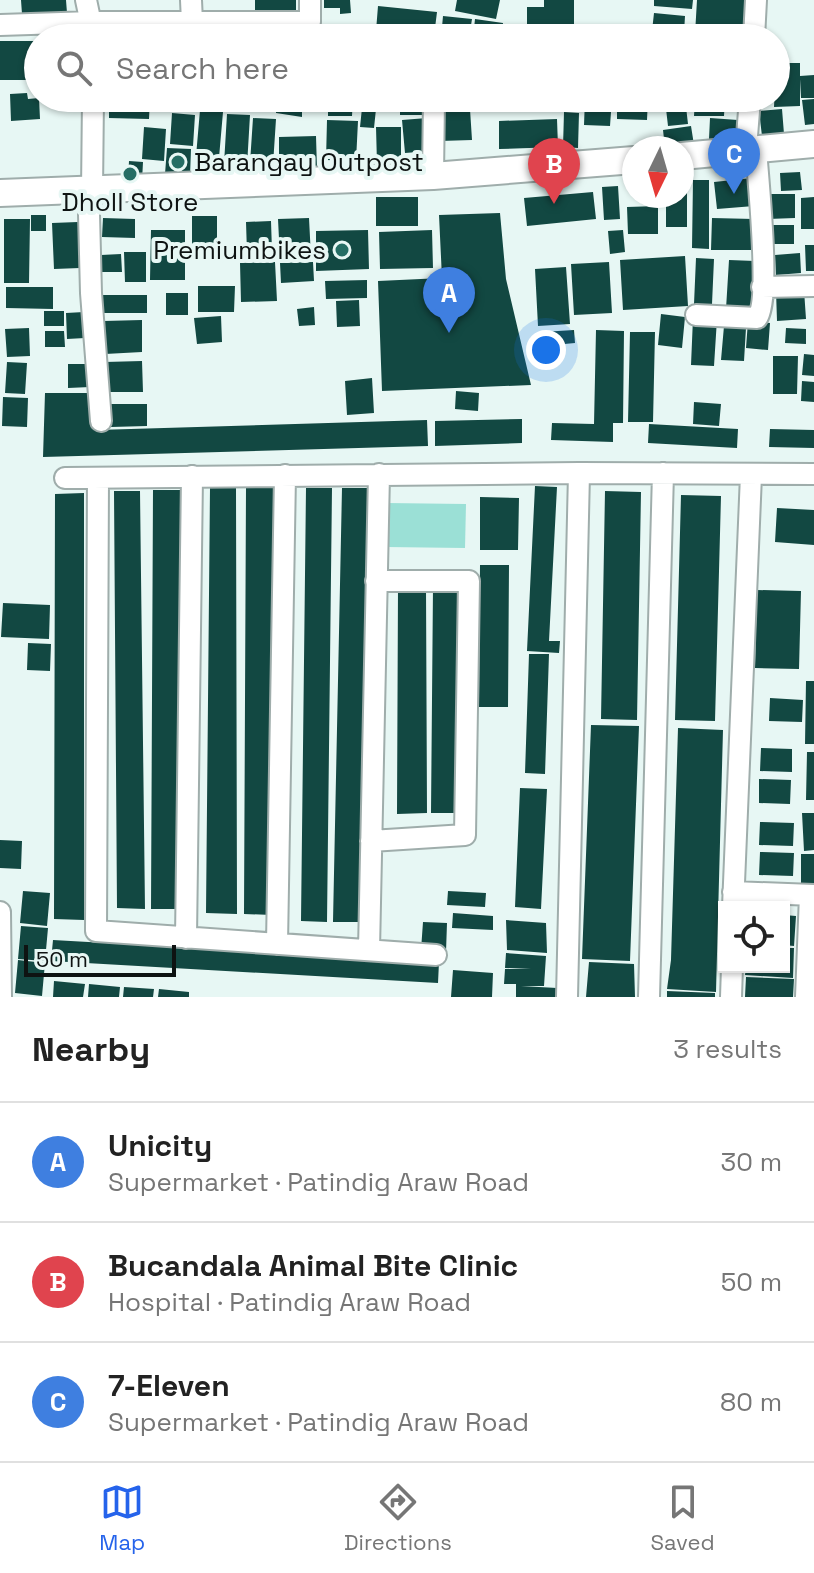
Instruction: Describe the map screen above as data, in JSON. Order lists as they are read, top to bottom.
{
  "places": ["Barangay Outpost", "Dholl Store", "Premiumbikes"],
  "scale_bar": "50 m",
  "north": "bottom",
  "page": {
    "search": "Search here",
    "pins": ["C", "B", "A"],
    "scale": "50 m",
    "heading": ["Nearby", "3 results"],
    "list": [
      {
        "mark": "A",
        "name": "Unicity",
        "note": "Supermarket · Patindig Araw Road",
        "value": "30 m"
      },
      {
        "mark": "B",
        "name": "Bucandala Animal Bite Clinic",
        "note": "Hospital · Patindig Araw Road",
        "value": "50 m"
      },
      {
        "mark": "C",
        "name": "7-Eleven",
        "note": "Supermarket · Patindig Araw Road",
        "value": "80 m"
      }
    ],
    "nav": ["Map", "Directions", "Saved"]
  }
}
